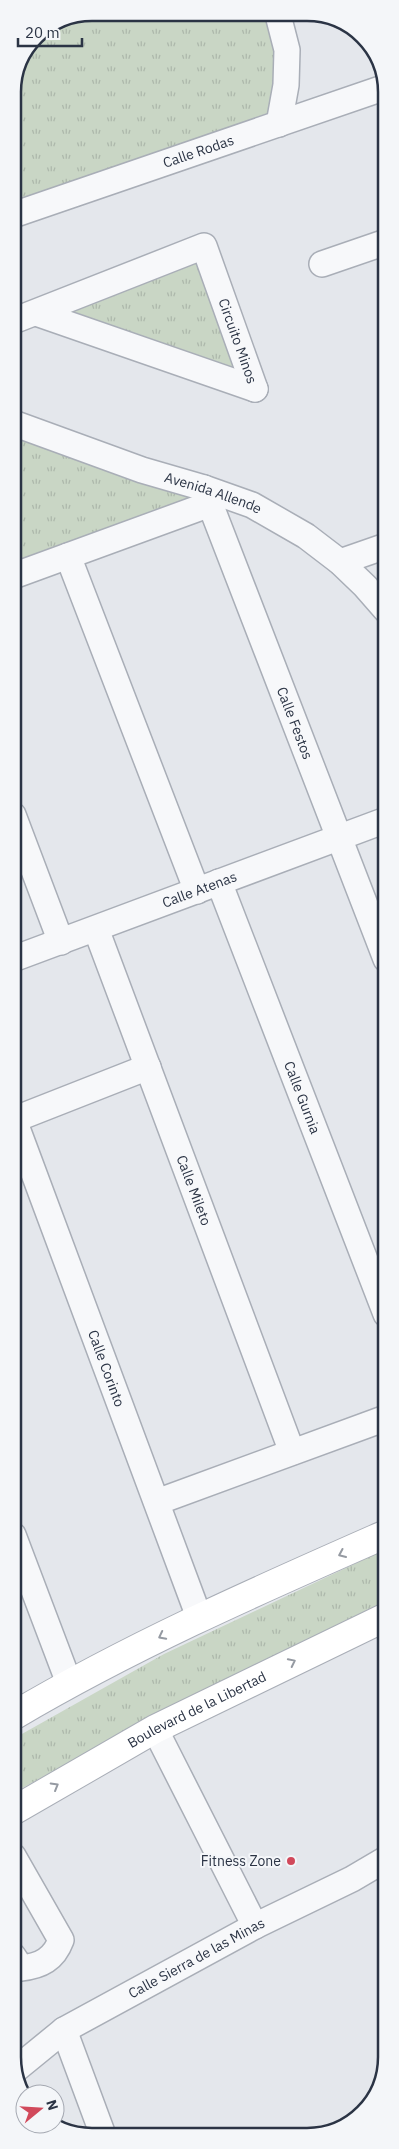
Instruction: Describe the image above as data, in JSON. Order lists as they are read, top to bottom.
{
  "streets": {
    "main road": ["Boulevard de la Libertad"],
    "street": [
      "Calle Rodas",
      "Circuito Minos",
      "Avenida Allende",
      "Calle Festos",
      "Calle Atenas",
      "Calle Gurnia",
      "Calle Mileto",
      "Calle Corinto",
      "Calle Sierra de las Minas"
    ]
  },
  "crossings": [
    ["Avenida Allende", "Calle Festos"],
    ["Calle Festos", "Calle Atenas"],
    ["Calle Atenas", "Calle Gurnia"],
    ["Calle Atenas", "Calle Mileto"]
  ],
  "places": ["Fitness Zone"],
  "scale_bar": "20 m",
  "north": "right"
}
